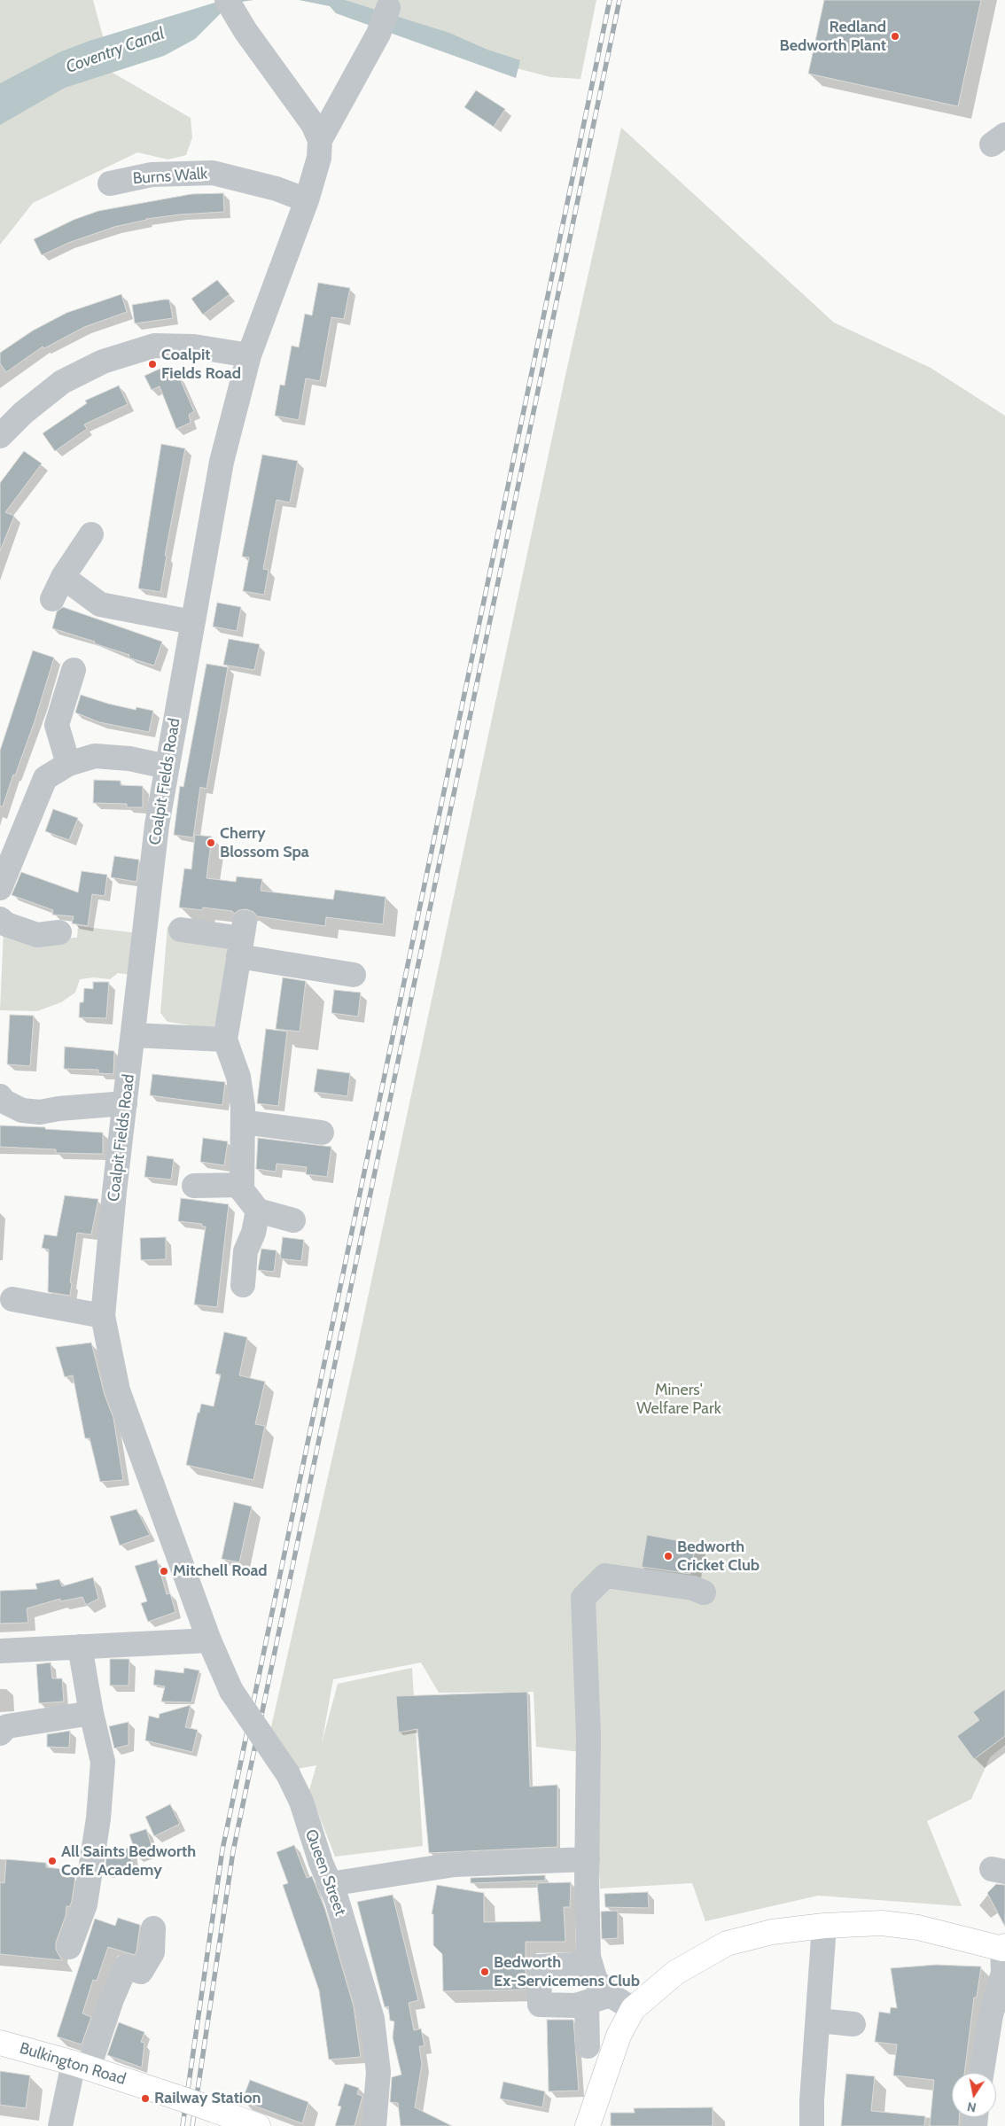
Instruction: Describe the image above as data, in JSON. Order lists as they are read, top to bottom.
{
  "streets": {
    "main road": ["Bulkington Road"],
    "street": ["Burns Walk", "Coalpit Fields Road", "Queen Street"]
  },
  "crossings": [
    ["Burns Walk", "Coalpit Fields Road"],
    ["Coalpit Fields Road", "Queen Street"]
  ],
  "water": ["Coventry Canal"],
  "parks": ["Miners' Welfare Park"],
  "places": [
    "Redland Bedworth Plant",
    "Coalpit Fields Road",
    "Cherry Blossom Spa",
    "Bedworth Cricket Club",
    "Mitchell Road",
    "All Saints Bedworth CofE Academy",
    "Bedworth Ex-Servicemens Club",
    "Railway Station"
  ],
  "north": "bottom"
}
